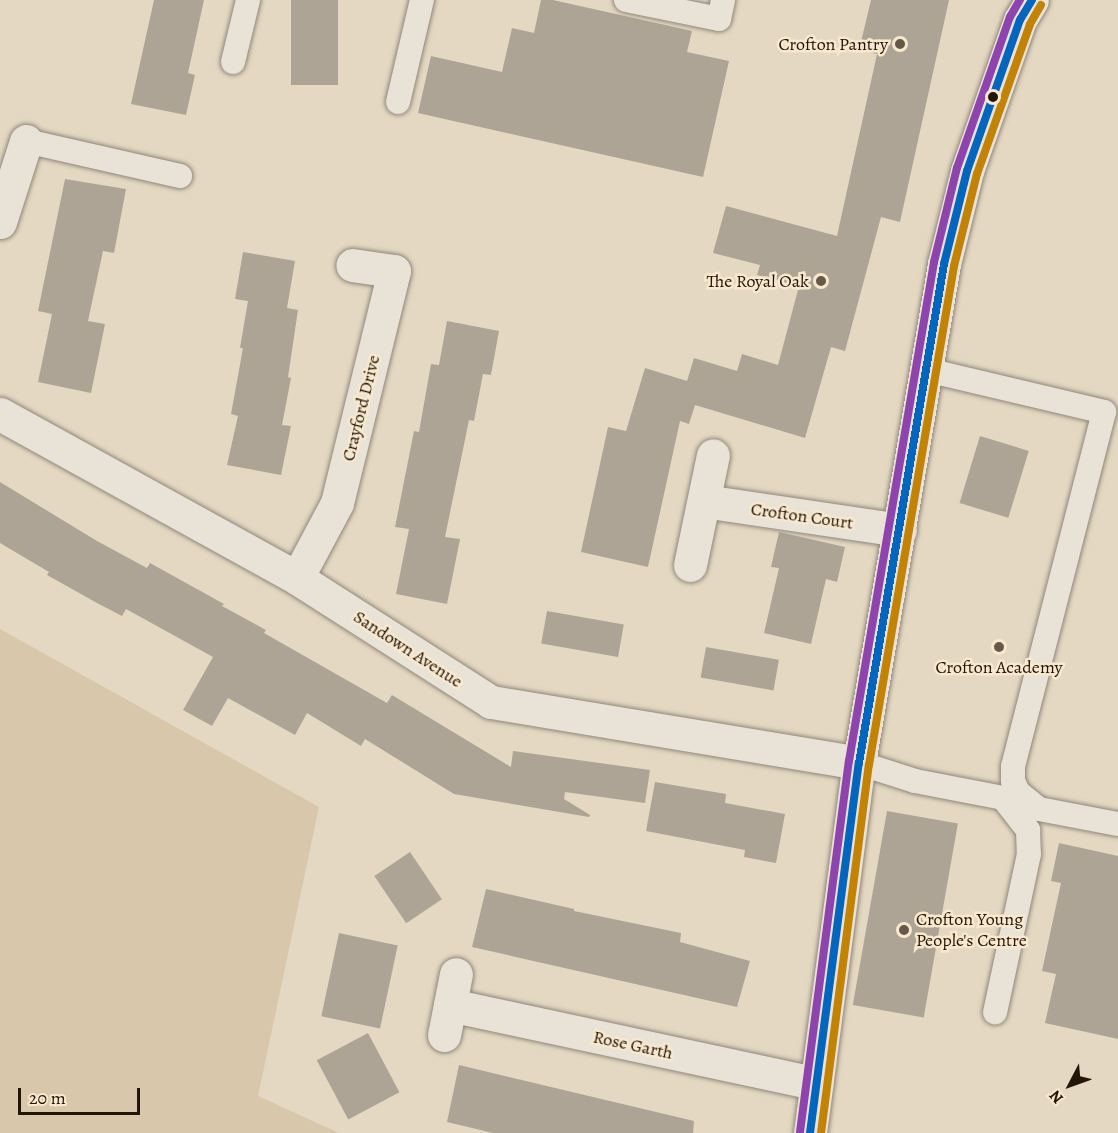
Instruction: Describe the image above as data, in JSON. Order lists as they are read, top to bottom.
{
  "streets": {
    "street": [
      "Crayford Drive",
      "Crofton Court",
      "Sandown Avenue",
      "Rose Garth"
    ]
  },
  "crossings": [
    ["Crayford Drive", "Sandown Avenue"]
  ],
  "places": [
    "Crofton Pantry",
    "The Royal Oak",
    "Crofton Academy",
    "Crofton Young People's Centre"
  ],
  "scale_bar": "20 m",
  "north": "bottom left"
}
